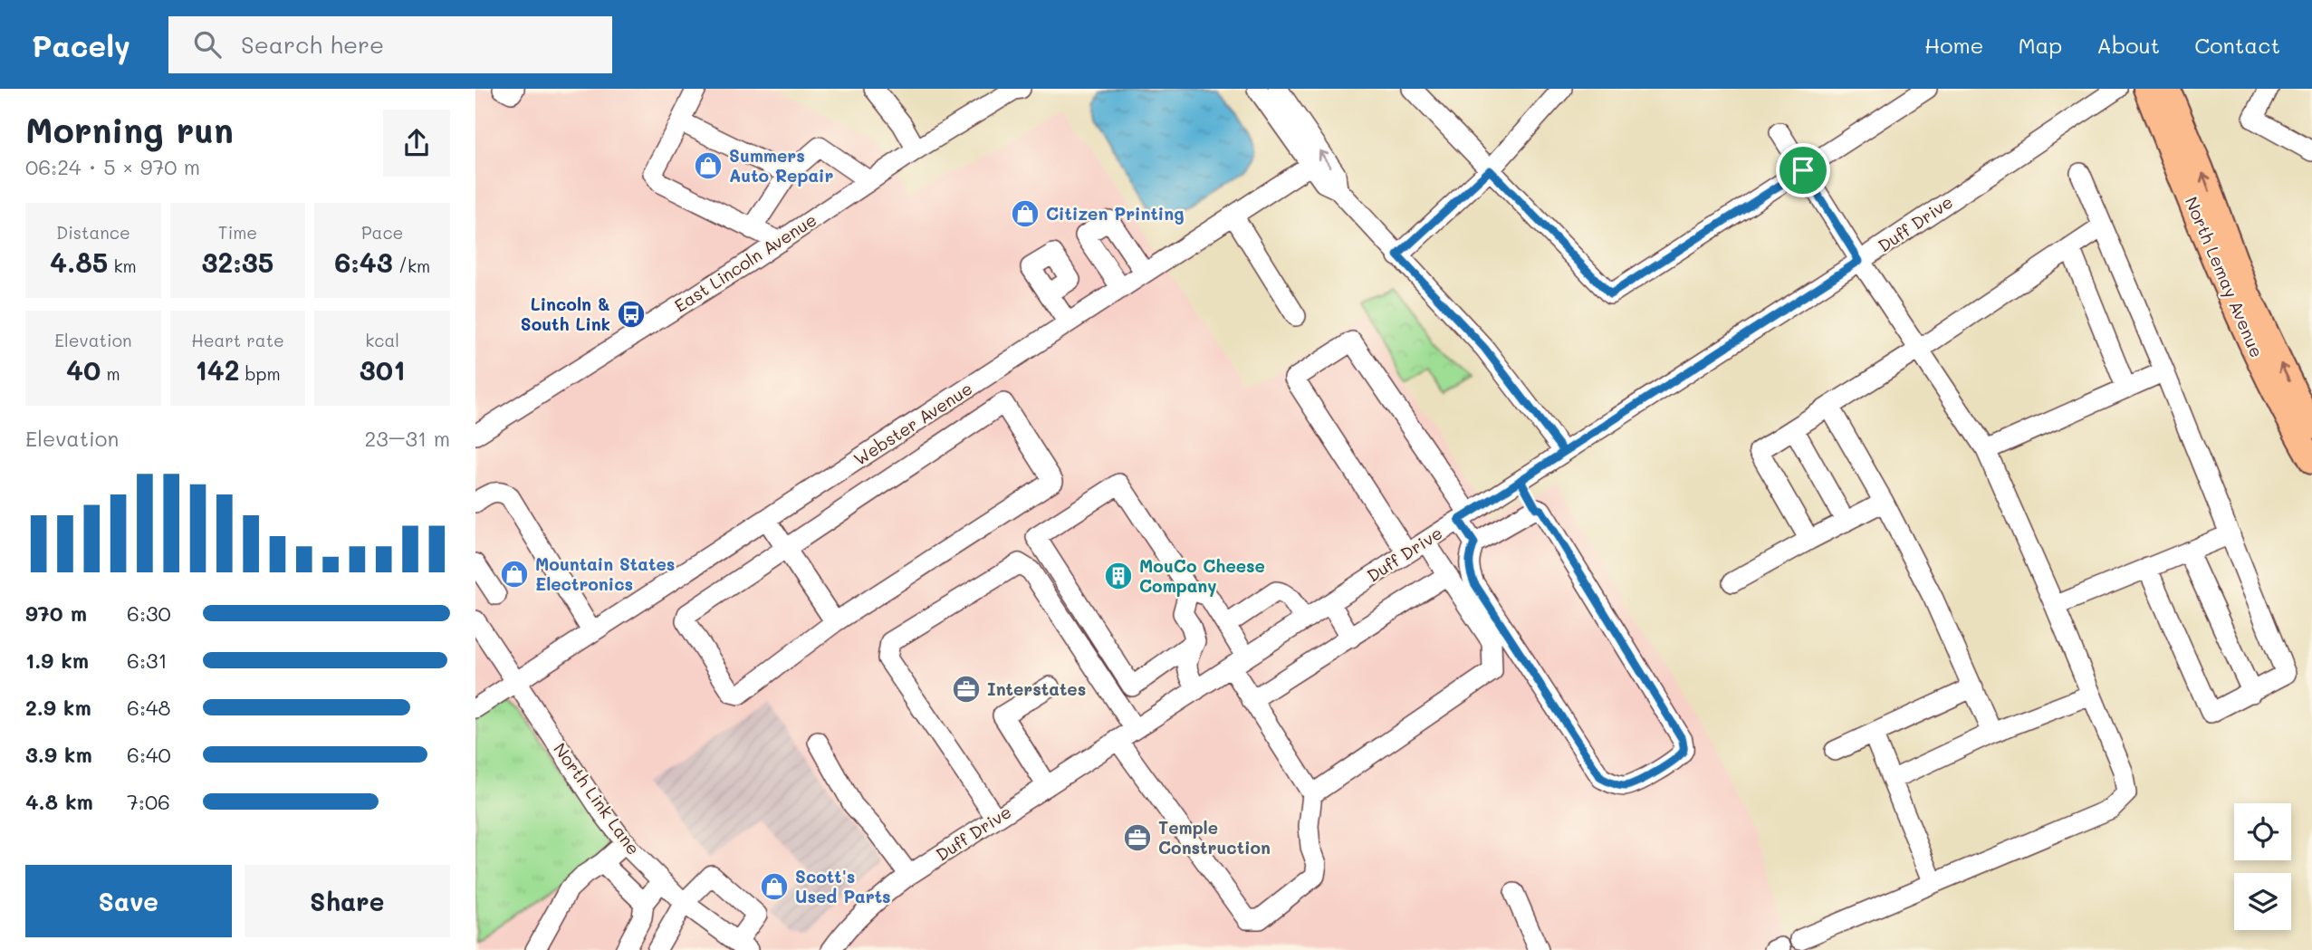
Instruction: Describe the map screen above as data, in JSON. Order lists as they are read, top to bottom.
{
  "streets": {
    "main road": ["North Lemay Avenue"],
    "street": [
      "Duff Drive",
      "East Lincoln Avenue",
      "Webster Avenue",
      "North Link Lane"
    ]
  },
  "crossings": [
    ["Webster Avenue", "North Link Lane"]
  ],
  "places": {
    "shop": [
      "Summers Auto Repair",
      "Citizen Printing",
      "Mountain States Electronics",
      "Scott's Used Parts"
    ],
    "bus stop": ["Lincoln & South Link"],
    "building": ["MouCo Cheese Company"],
    "office": ["Interstates", "Temple Construction"]
  },
  "page": {
    "header": "Pacely",
    "search": "Search here",
    "nav": [
      "Home",
      "Map",
      "About",
      "Contact"
    ],
    "heading": ["Morning run", "06:24 · 5 × 970 m"],
    "stats": [
      ["Distance", "4.85 km"],
      ["Time", "32:35"],
      ["Pace", "6:43 /km"],
      ["Elevation", "40 m"],
      ["Heart rate", "142 bpm"],
      ["kcal", "301"]
    ],
    "chart": ["Elevation", "23–31 m"],
    "list": [
      {
        "name": "970 m",
        "note": "6:30"
      },
      {
        "name": "1.9 km",
        "note": "6:31"
      },
      {
        "name": "2.9 km",
        "note": "6:48"
      },
      {
        "name": "3.9 km",
        "note": "6:40"
      },
      {
        "name": "4.8 km",
        "note": "7:06"
      }
    ],
    "buttons": ["Save", "Share"]
  }
}
